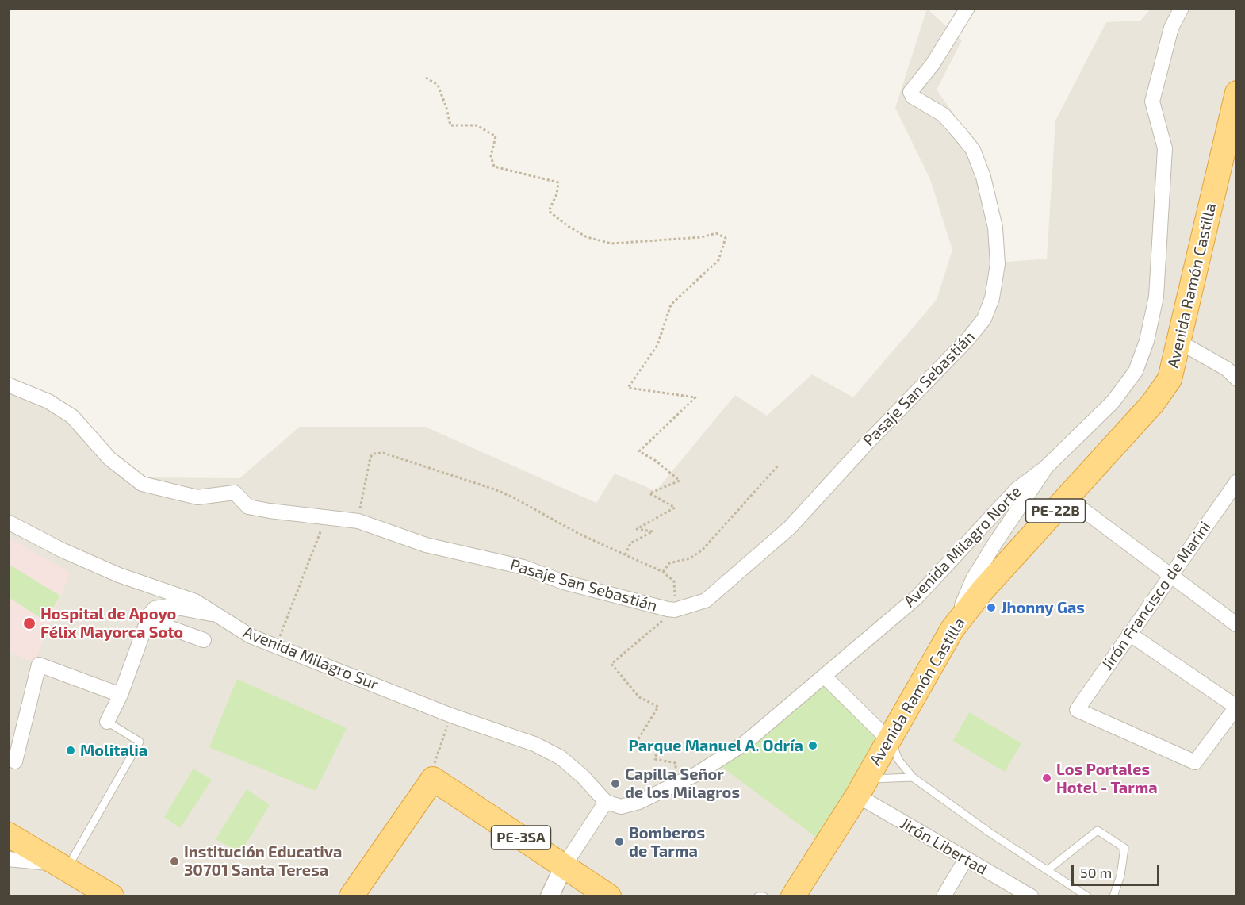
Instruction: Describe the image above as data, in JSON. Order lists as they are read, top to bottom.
{
  "streets": {
    "highway": ["Avenida Ramón Castilla", "PE-22B", "PE-3SA"],
    "street": [
      "Pasaje San Sebastián",
      "Avenida Milagro Norte",
      "Jirón Francisco de Marini",
      "Avenida Milagro Sur",
      "Jirón Libertad"
    ]
  },
  "crossings": [
    ["Avenida Ramón Castilla", "Jirón Libertad"],
    ["Avenida Milagro Norte", "Avenida Milagro Sur"]
  ],
  "places": [
    "Jhonny Gas",
    "Hospital de Apoyo Félix Mayorca Soto",
    "Parque Manuel A. Odría",
    "Molitalia",
    "Los Portales Hotel - Tarma",
    "Capilla Señor de los Milagros",
    "Bomberos de Tarma",
    "Institución Educativa 30701 Santa Teresa"
  ],
  "scale_bar": "50 m"
}
